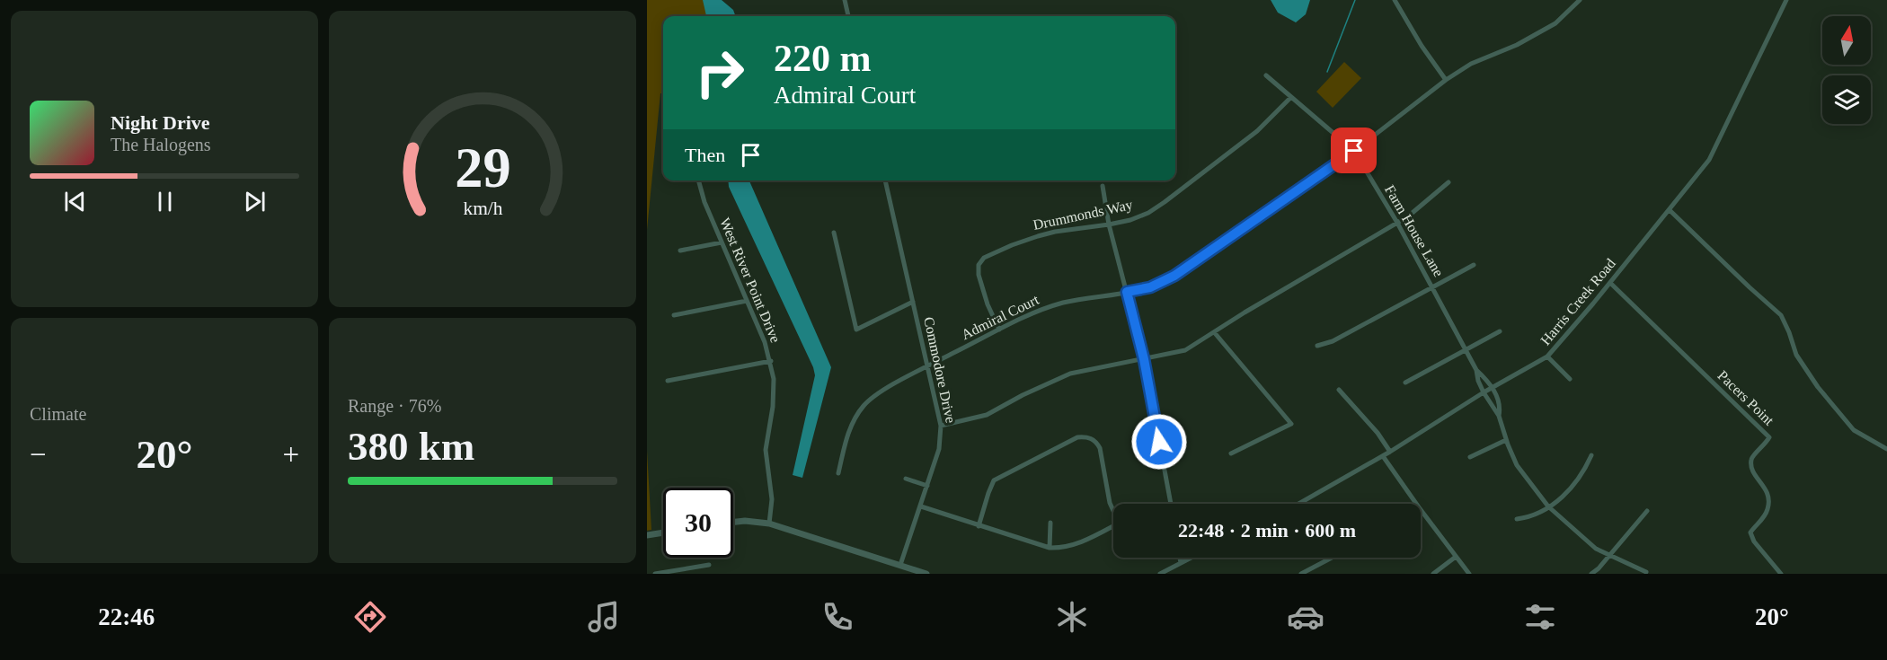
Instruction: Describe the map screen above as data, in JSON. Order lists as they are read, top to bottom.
{
  "streets": {
    "street": [
      "Drummonds Way",
      "Farm House Lane",
      "West River Point Drive",
      "Harris Creek Road",
      "Admiral Court",
      "Commodore Drive",
      "Pacers Point"
    ]
  },
  "crossings": [
    ["Drummonds Way", "Farm House Lane"],
    ["Drummonds Way", "Admiral Court"],
    ["Farm House Lane", "Harris Creek Road"],
    ["Farm House Lane", "Admiral Court"],
    ["Harris Creek Road", "Pacers Point"],
    ["Admiral Court", "Commodore Drive"]
  ],
  "north": "top",
  "page": {
    "turn": ["220 m", "Admiral Court"],
    "song": ["Night Drive", "The Halogens"],
    "then": "Then",
    "tile": [
      "Climate",
      ["Range · 76%", "380 km"]
    ],
    "heat": ["−", "20°", "+"],
    "limit": "30",
    "trip": "22:48 · 2 min · 600 m",
    "tabs": ["22:46", "20°"],
    "gauge": ["29", "km/h"]
  }
}
